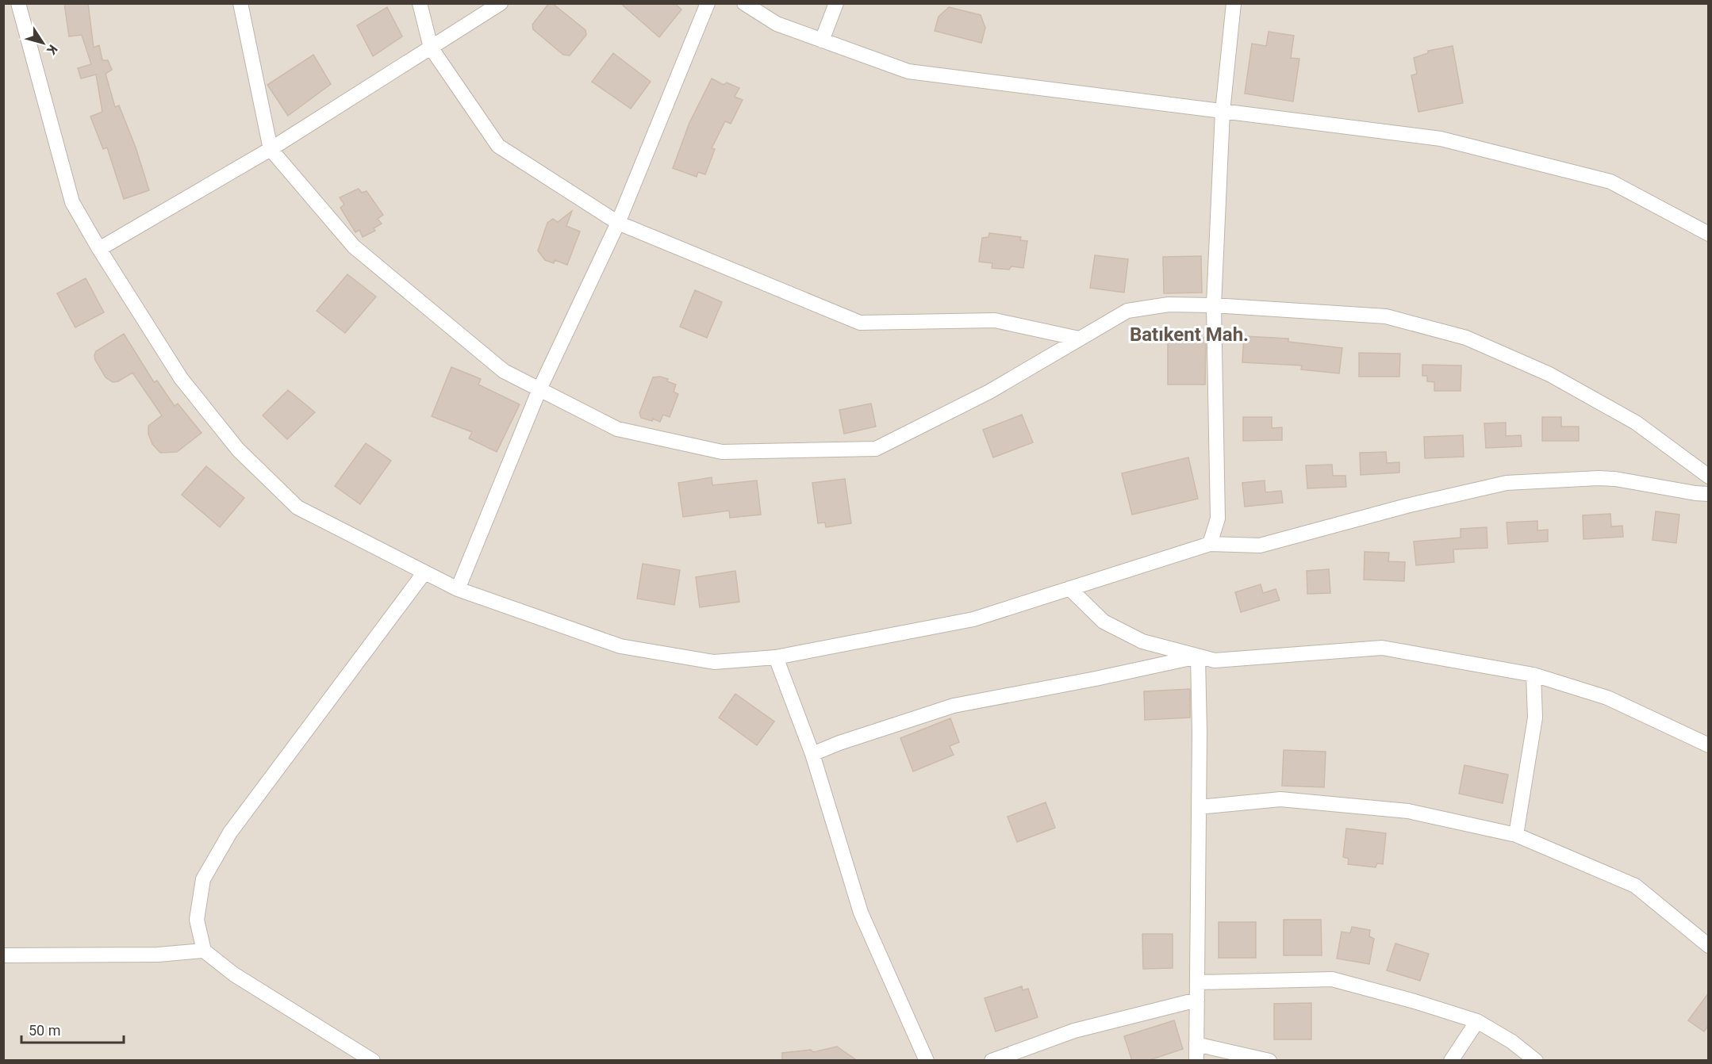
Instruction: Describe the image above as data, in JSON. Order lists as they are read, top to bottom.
{
  "districts": ["Batıkent Mah."],
  "scale_bar": "50 m",
  "north": "bottom right"
}
